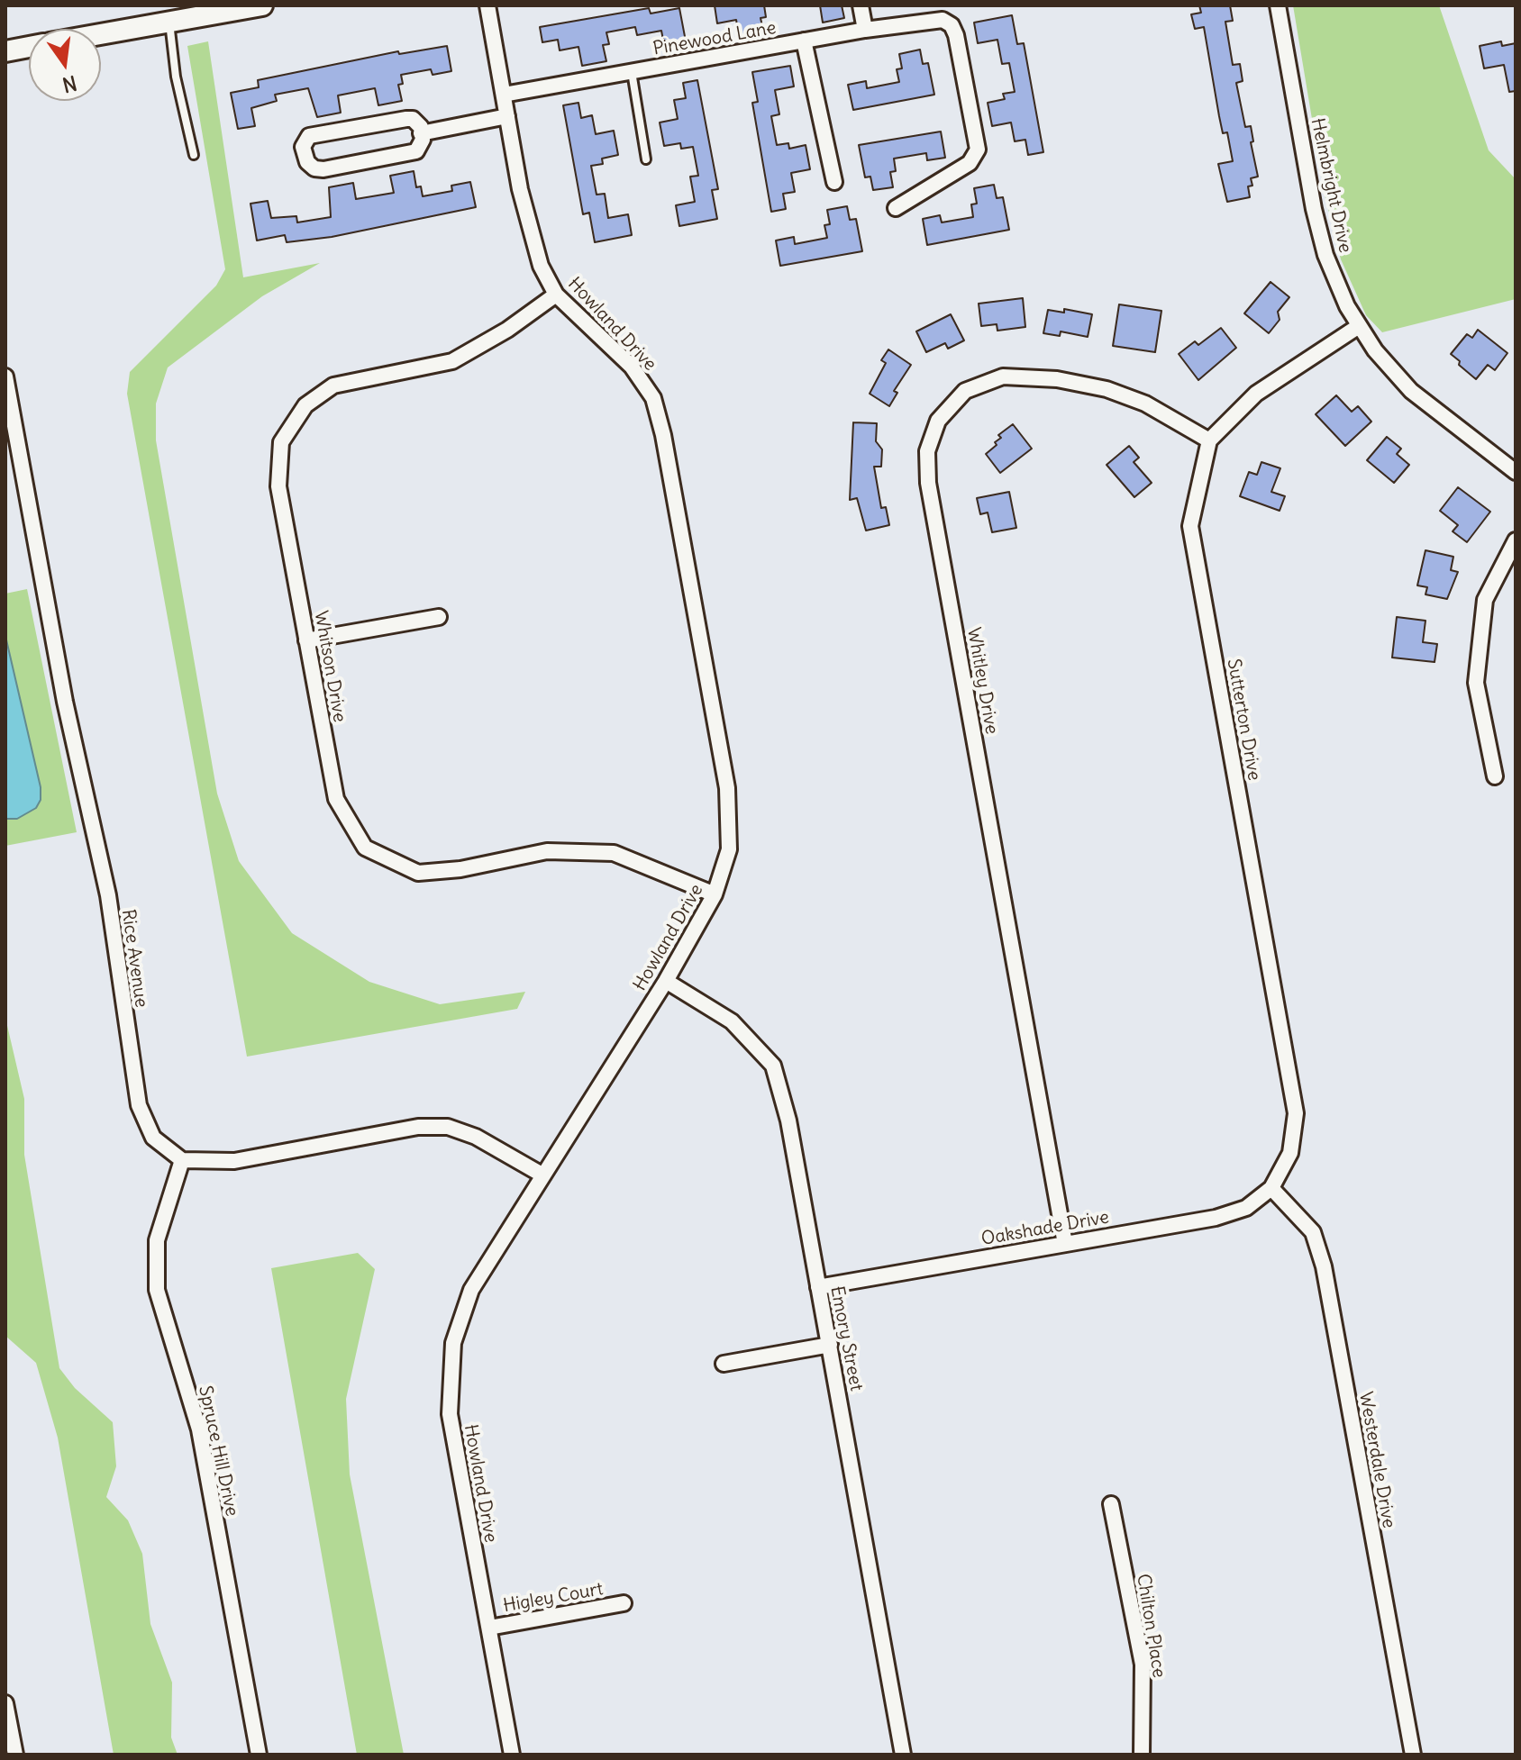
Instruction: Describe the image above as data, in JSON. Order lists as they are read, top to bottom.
{
  "streets": {
    "street": [
      "Pinewood Lane",
      "Helmbright Drive",
      "Howland Drive",
      "Whitson Drive",
      "Whitley Drive",
      "Sutterton Drive",
      "Rice Avenue",
      "Oakshade Drive",
      "Emory Street",
      "Spruce Hill Drive",
      "Westerdale Drive",
      "Higley Court",
      "Chilton Place"
    ]
  },
  "crossings": [
    ["Pinewood Lane", "Howland Drive"],
    ["Howland Drive", "Whitson Drive"],
    ["Howland Drive", "Emory Street"],
    ["Howland Drive", "Higley Court"],
    ["Whitley Drive", "Sutterton Drive"],
    ["Whitley Drive", "Oakshade Drive"],
    ["Sutterton Drive", "Oakshade Drive"],
    ["Sutterton Drive", "Westerdale Drive"],
    ["Rice Avenue", "Spruce Hill Drive"],
    ["Oakshade Drive", "Emory Street"],
    ["Oakshade Drive", "Westerdale Drive"]
  ],
  "north": "bottom"
}
